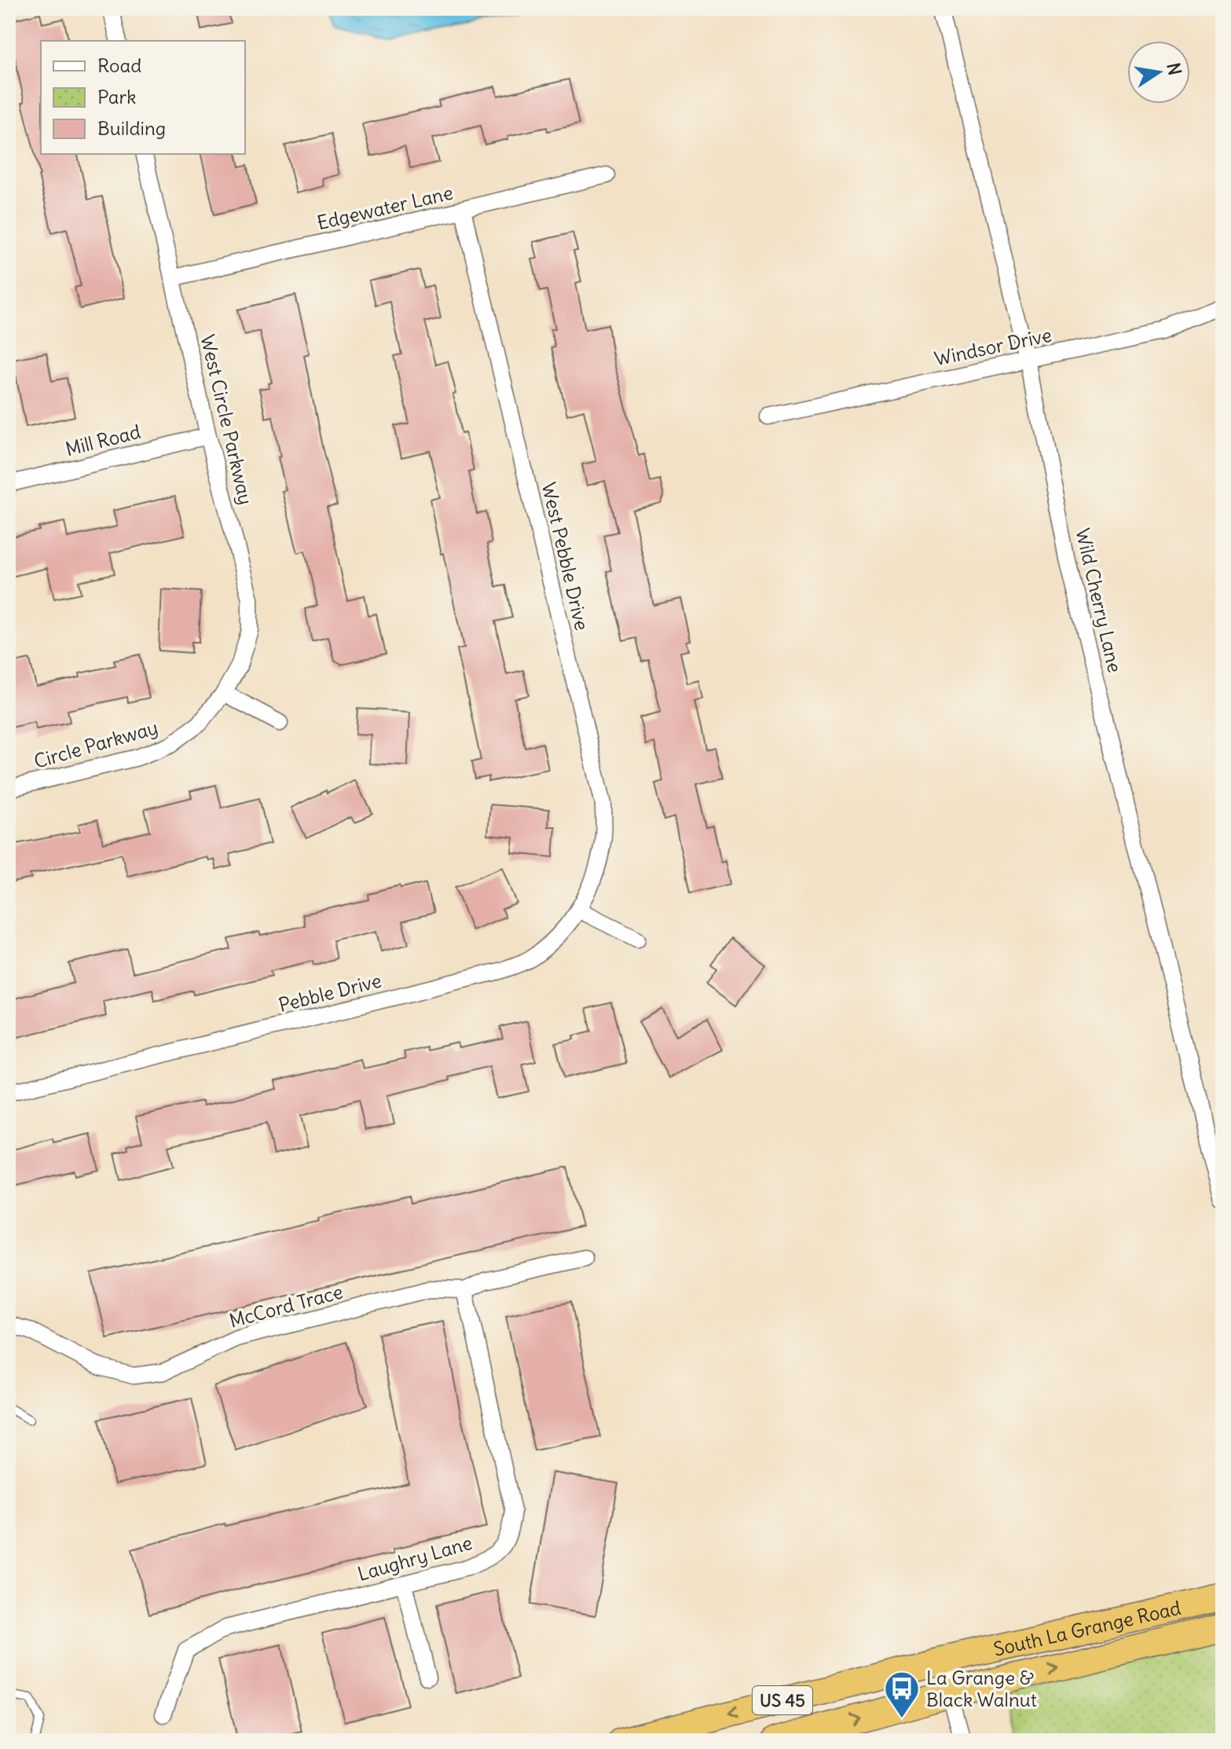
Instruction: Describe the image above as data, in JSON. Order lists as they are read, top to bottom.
{
  "streets": {
    "highway": ["South La Grange Road", "US 45"],
    "street": [
      "Edgewater Lane",
      "Windsor Drive",
      "West Circle Parkway",
      "Mill Road",
      "West Pebble Drive",
      "Wild Cherry Lane",
      "Circle Parkway",
      "Pebble Drive",
      "McCord Trace",
      "Laughry Lane"
    ]
  },
  "crossings": [
    ["Edgewater Lane", "West Circle Parkway"],
    ["Edgewater Lane", "West Pebble Drive"],
    ["Windsor Drive", "Wild Cherry Lane"],
    ["West Circle Parkway", "Mill Road"],
    ["West Circle Parkway", "Circle Parkway"],
    ["West Pebble Drive", "Pebble Drive"],
    ["McCord Trace", "Laughry Lane"]
  ],
  "places": {
    "bus stop": ["La Grange & Black Walnut"]
  },
  "legend": ["Road", "Park", "Building"],
  "north": "right"
}
